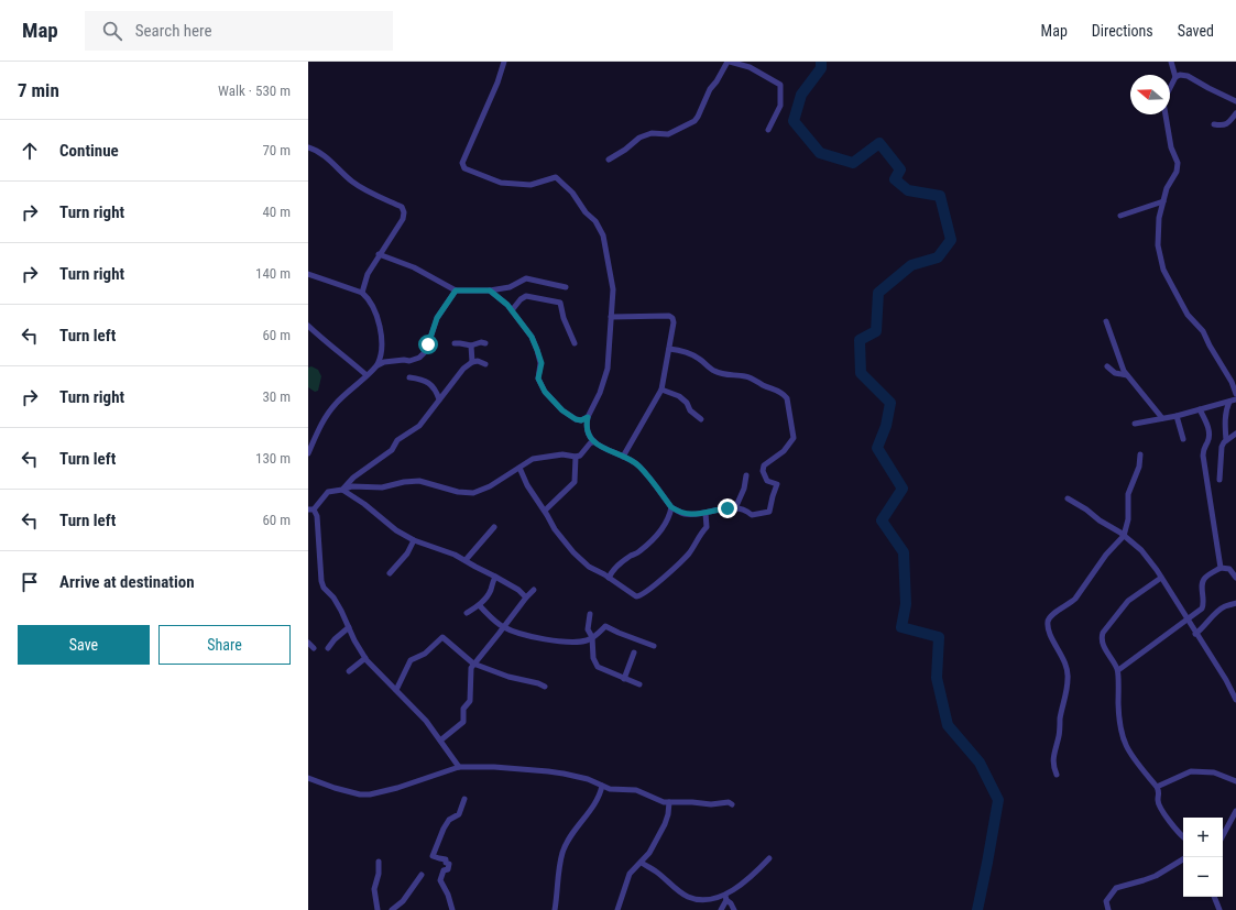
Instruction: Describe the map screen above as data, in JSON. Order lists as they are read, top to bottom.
{
  "north": "left",
  "page": {
    "header": "Map",
    "search": "Search here",
    "nav": ["Map", "Directions", "Saved"],
    "heading": ["7 min", "Walk · 530 m"],
    "list": [
      ["Continue", "70 m"],
      ["Turn right", "40 m"],
      ["Turn right", "140 m"],
      ["Turn left", "60 m"],
      ["Turn right", "30 m"],
      ["Turn left", "130 m"],
      ["Turn left", "60 m"],
      "Arrive at destination"
    ],
    "buttons": ["Save", "Share"],
    "map_buttons": ["+", "−"]
  }
}
